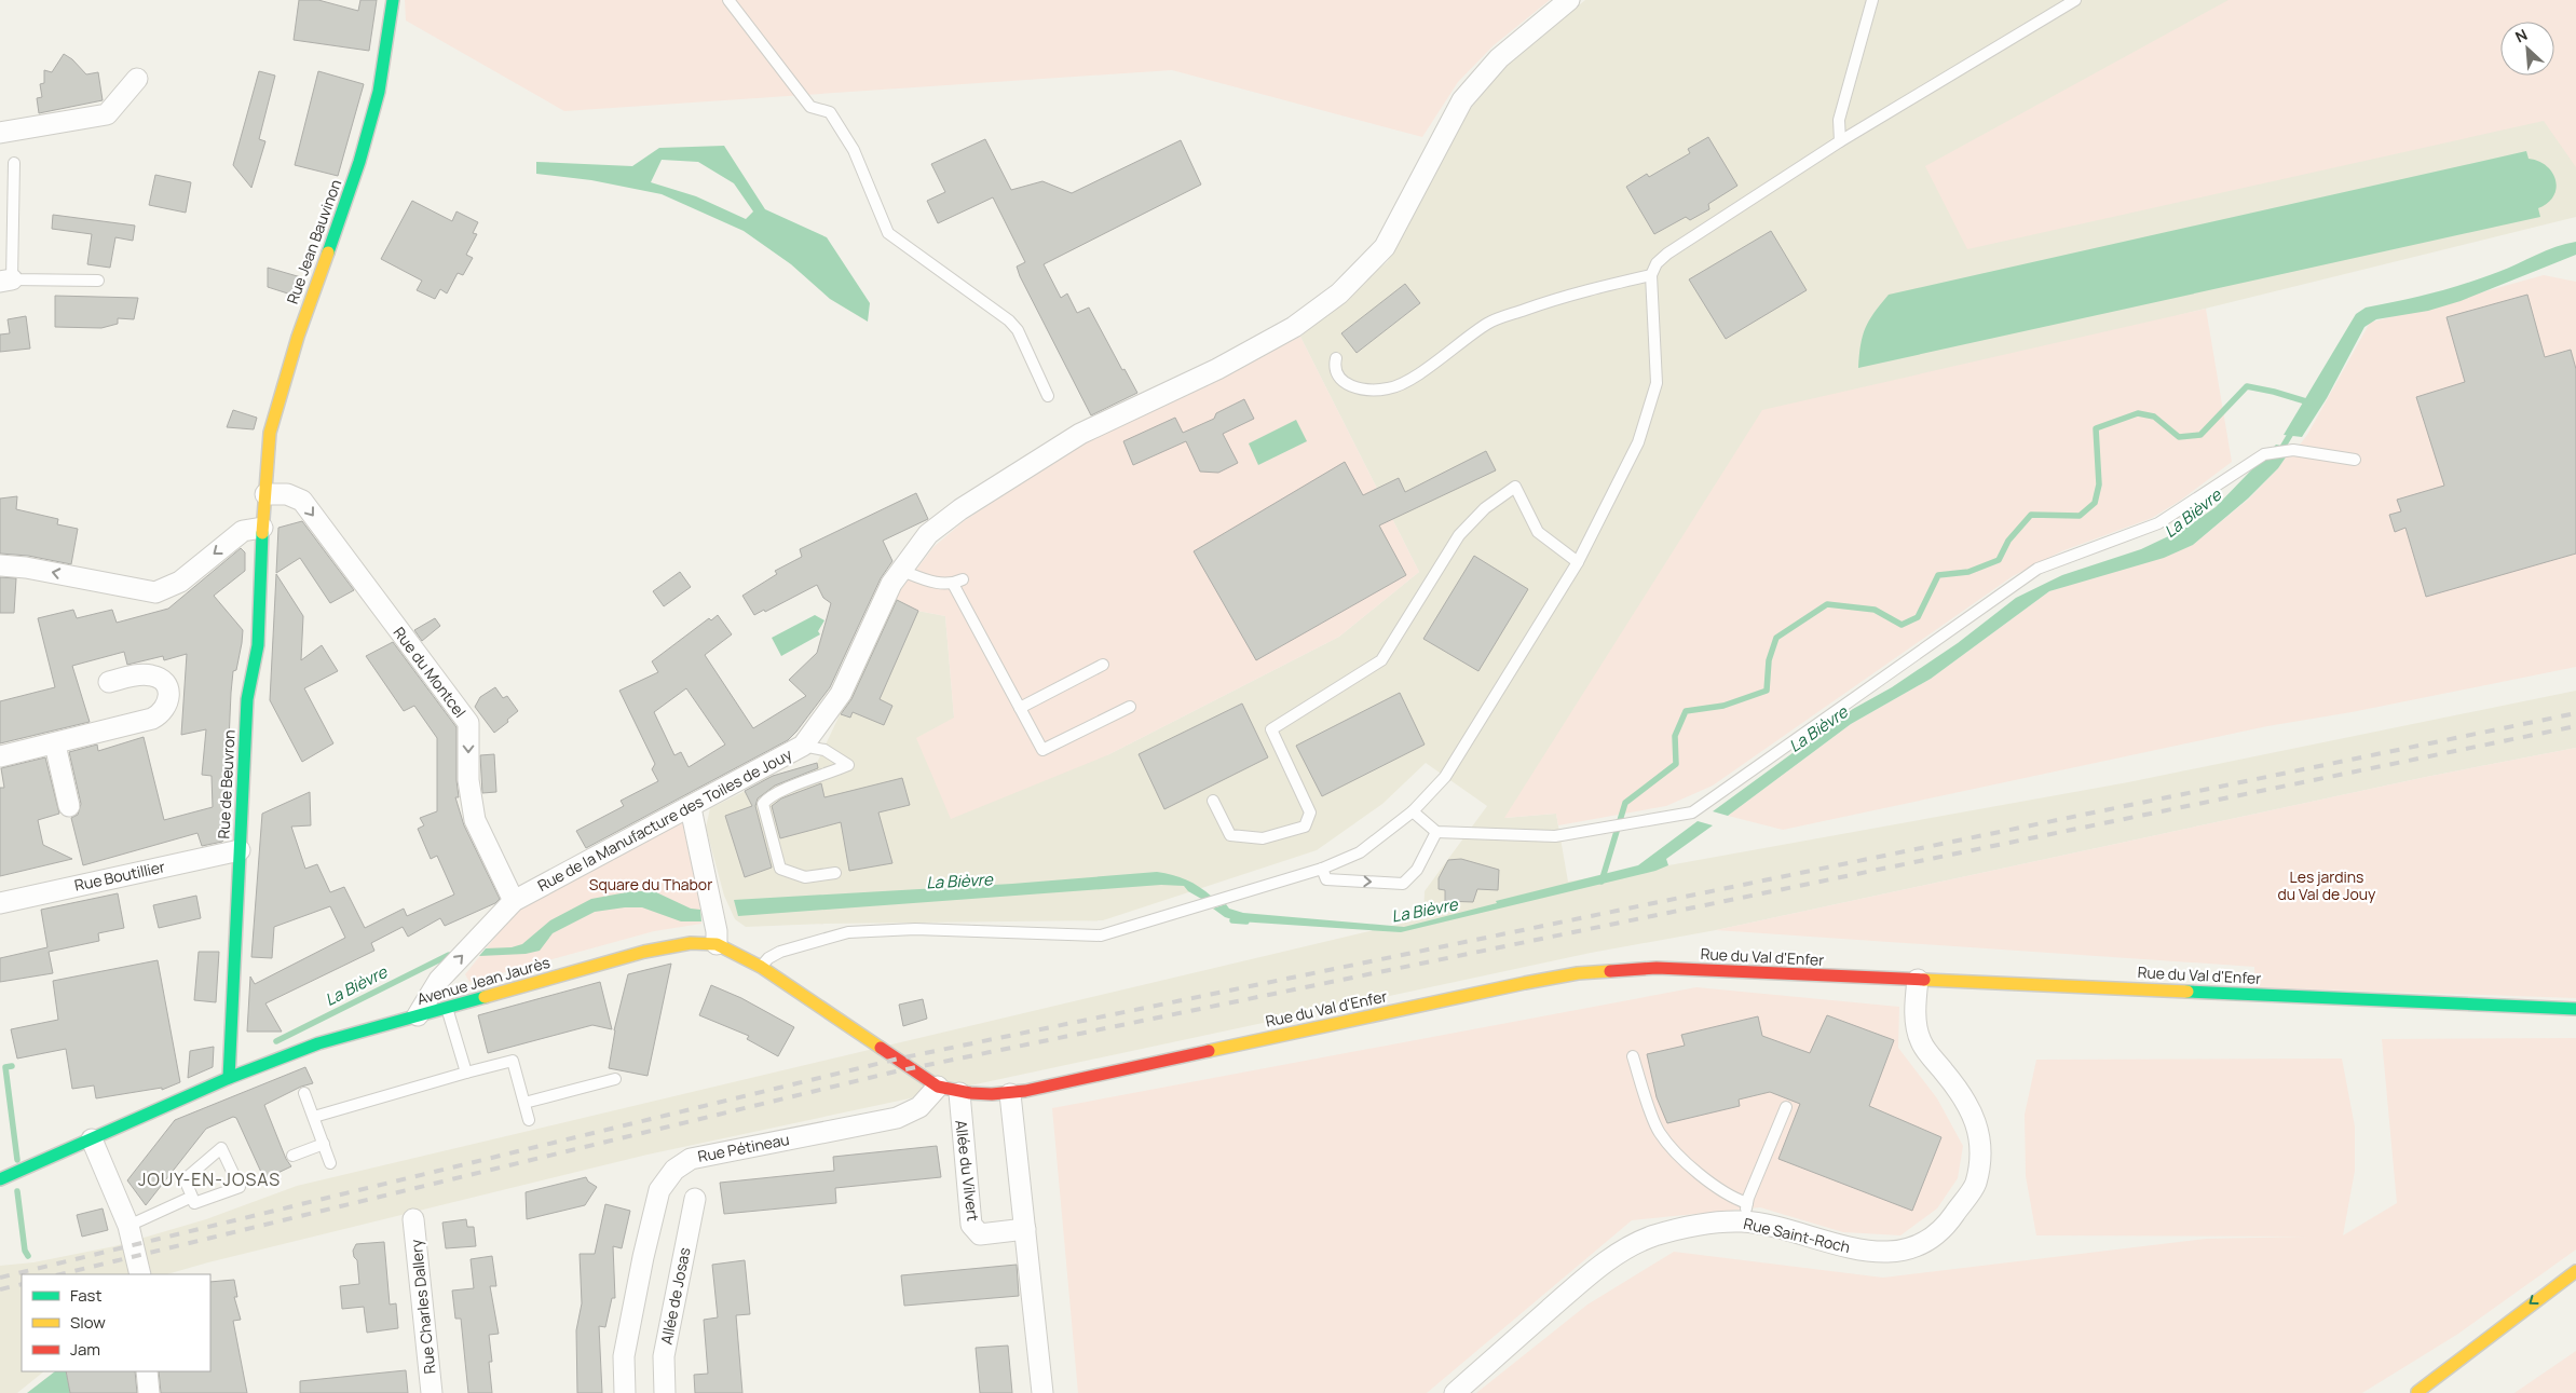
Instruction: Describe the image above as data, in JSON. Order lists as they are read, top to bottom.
{
  "streets": {
    "street": [
      "Rue Jean Bauvinon",
      "Rue du Montcel",
      "Rue de Beuvron",
      "Rue de la Manufacture des Toiles de Jouy",
      "Rue Boutillier",
      "Rue du Val d'Enfer",
      "Avenue Jean Jaurès",
      "Rue Pétineau",
      "Allée du Vilvert",
      "Rue Saint-Roch",
      "Allée de Josas",
      "Rue Charles Dallery"
    ]
  },
  "crossings": [
    ["Rue Jean Bauvinon", "Rue du Montcel"],
    ["Rue Jean Bauvinon", "Rue de Beuvron"],
    ["Rue du Montcel", "Rue de Beuvron"],
    ["Rue du Montcel", "Rue de la Manufacture des Toiles de Jouy"],
    ["Rue de Beuvron", "Rue Boutillier"],
    ["Rue de Beuvron", "Avenue Jean Jaurès"],
    ["Rue de la Manufacture des Toiles de Jouy", "Avenue Jean Jaurès"],
    ["Rue du Val d'Enfer", "Avenue Jean Jaurès"],
    ["Rue du Val d'Enfer", "Allée du Vilvert"],
    ["Rue du Val d'Enfer", "Rue Saint-Roch"],
    ["Avenue Jean Jaurès", "Rue Pétineau"],
    ["Avenue Jean Jaurès", "Allée du Vilvert"]
  ],
  "one_way": ["Rue du Montcel"],
  "districts": ["JOUY-EN-JOSAS"],
  "water": ["La Bièvre"],
  "parks": ["Les jardins du Val de Jouy", "Square du Thabor"],
  "legend": ["Fast", "Slow", "Jam"],
  "north": "top left"
}
